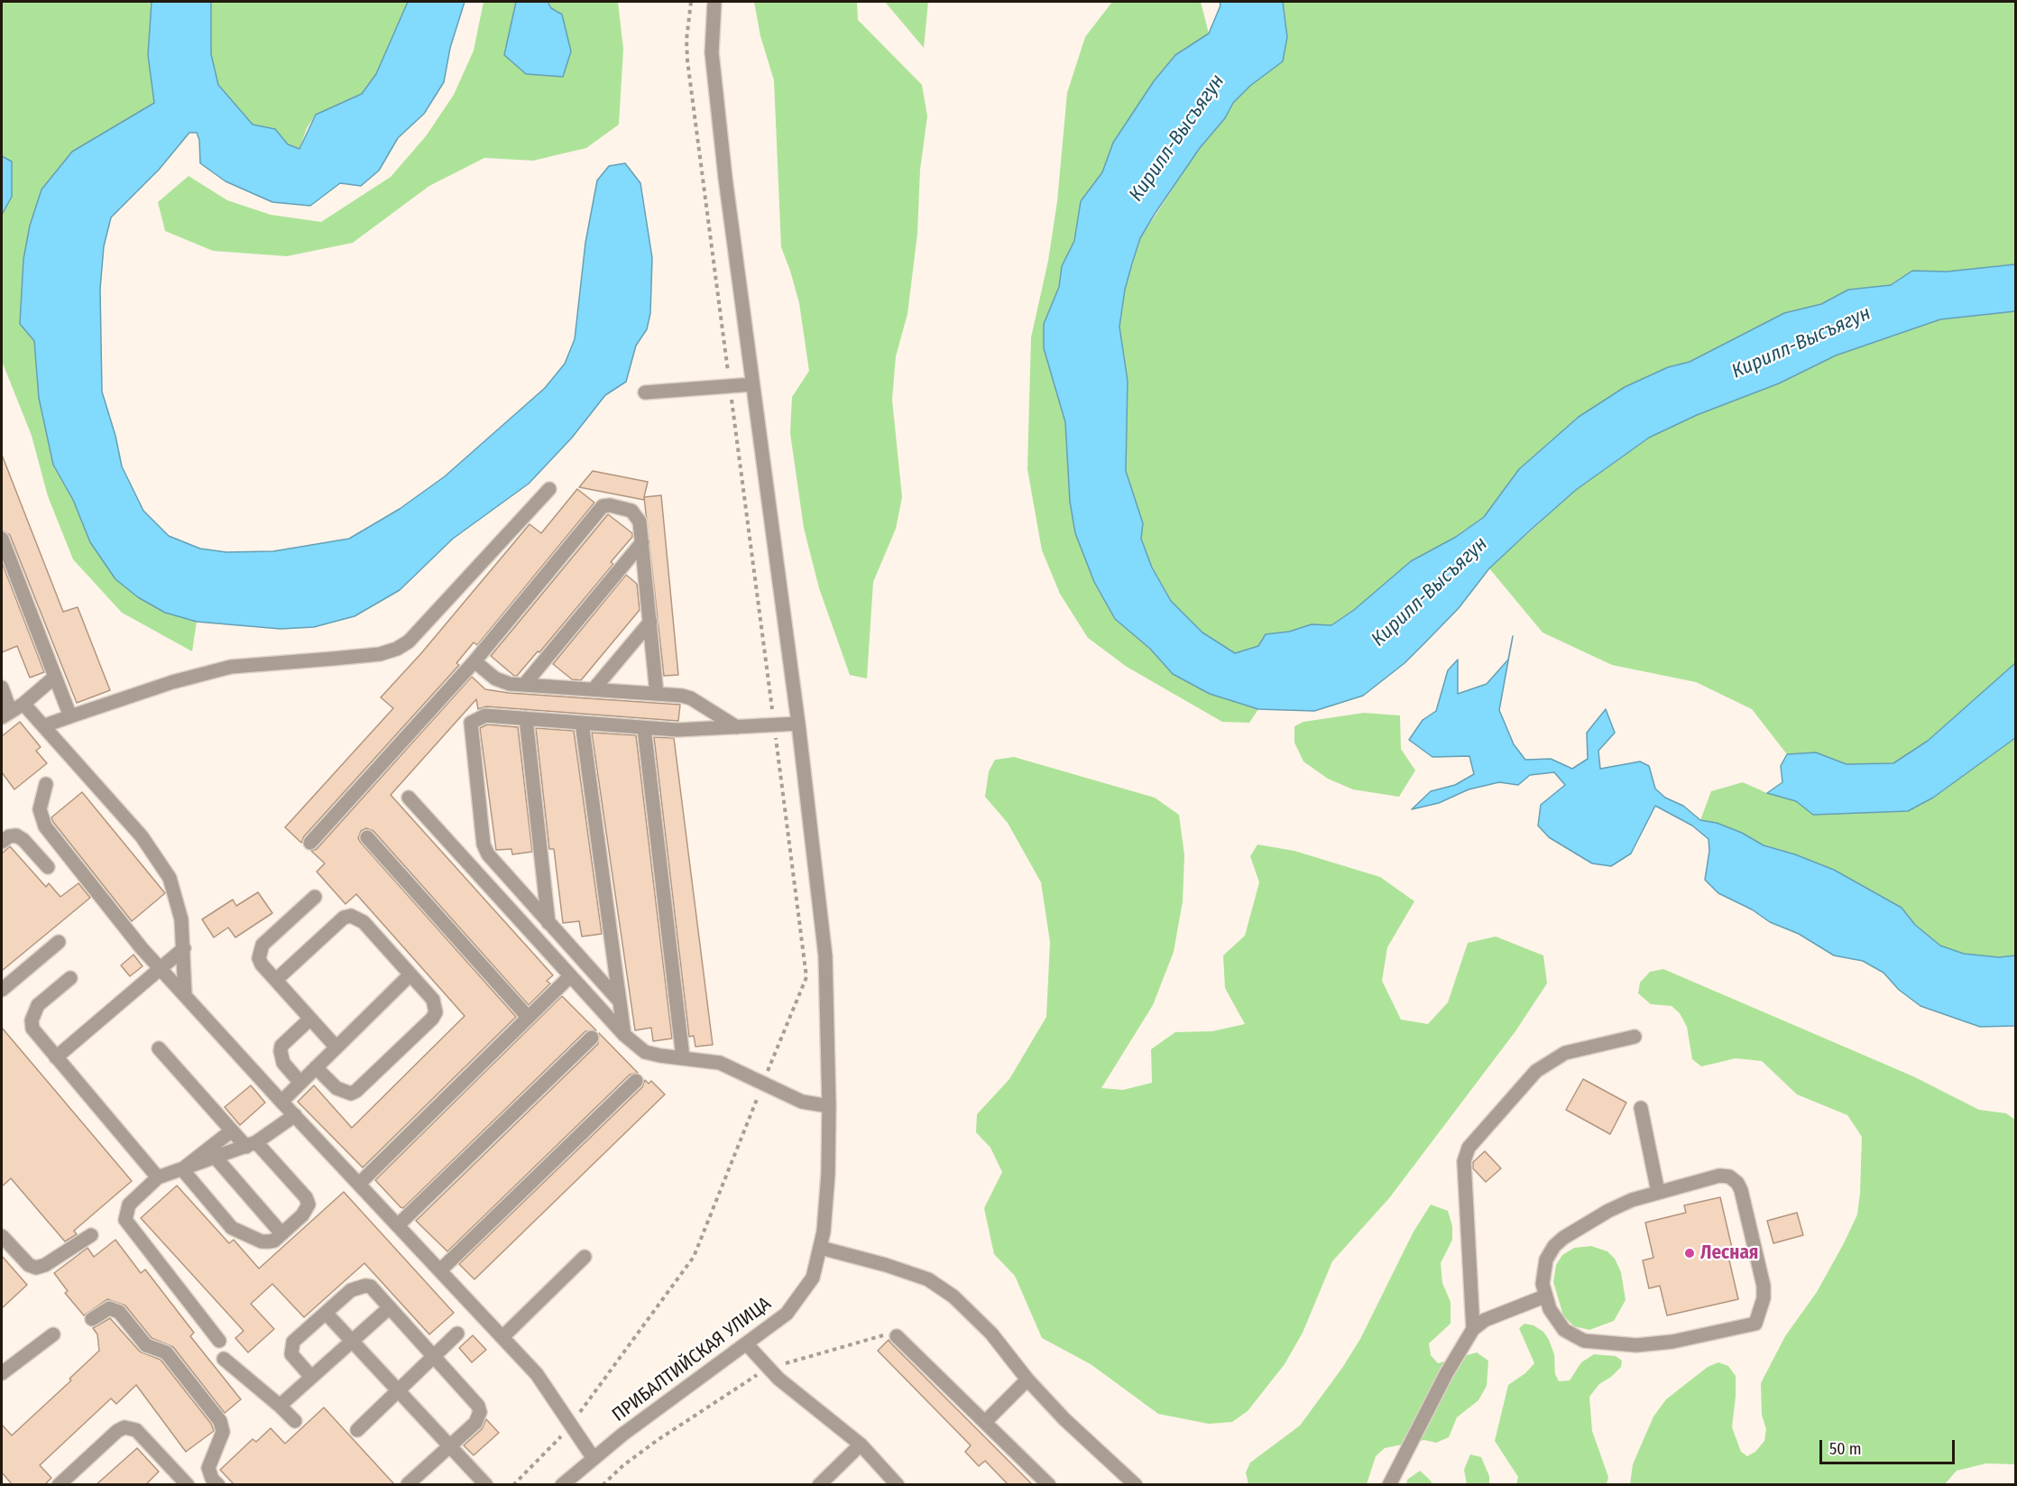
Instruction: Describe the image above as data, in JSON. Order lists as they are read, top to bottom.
{
  "streets": {
    "street": ["ПРИБАЛТИЙСКАЯ УЛИЦА"]
  },
  "water": ["Кирилл-Высъягун"],
  "places": ["Лесная"],
  "scale_bar": "50 m"
}
